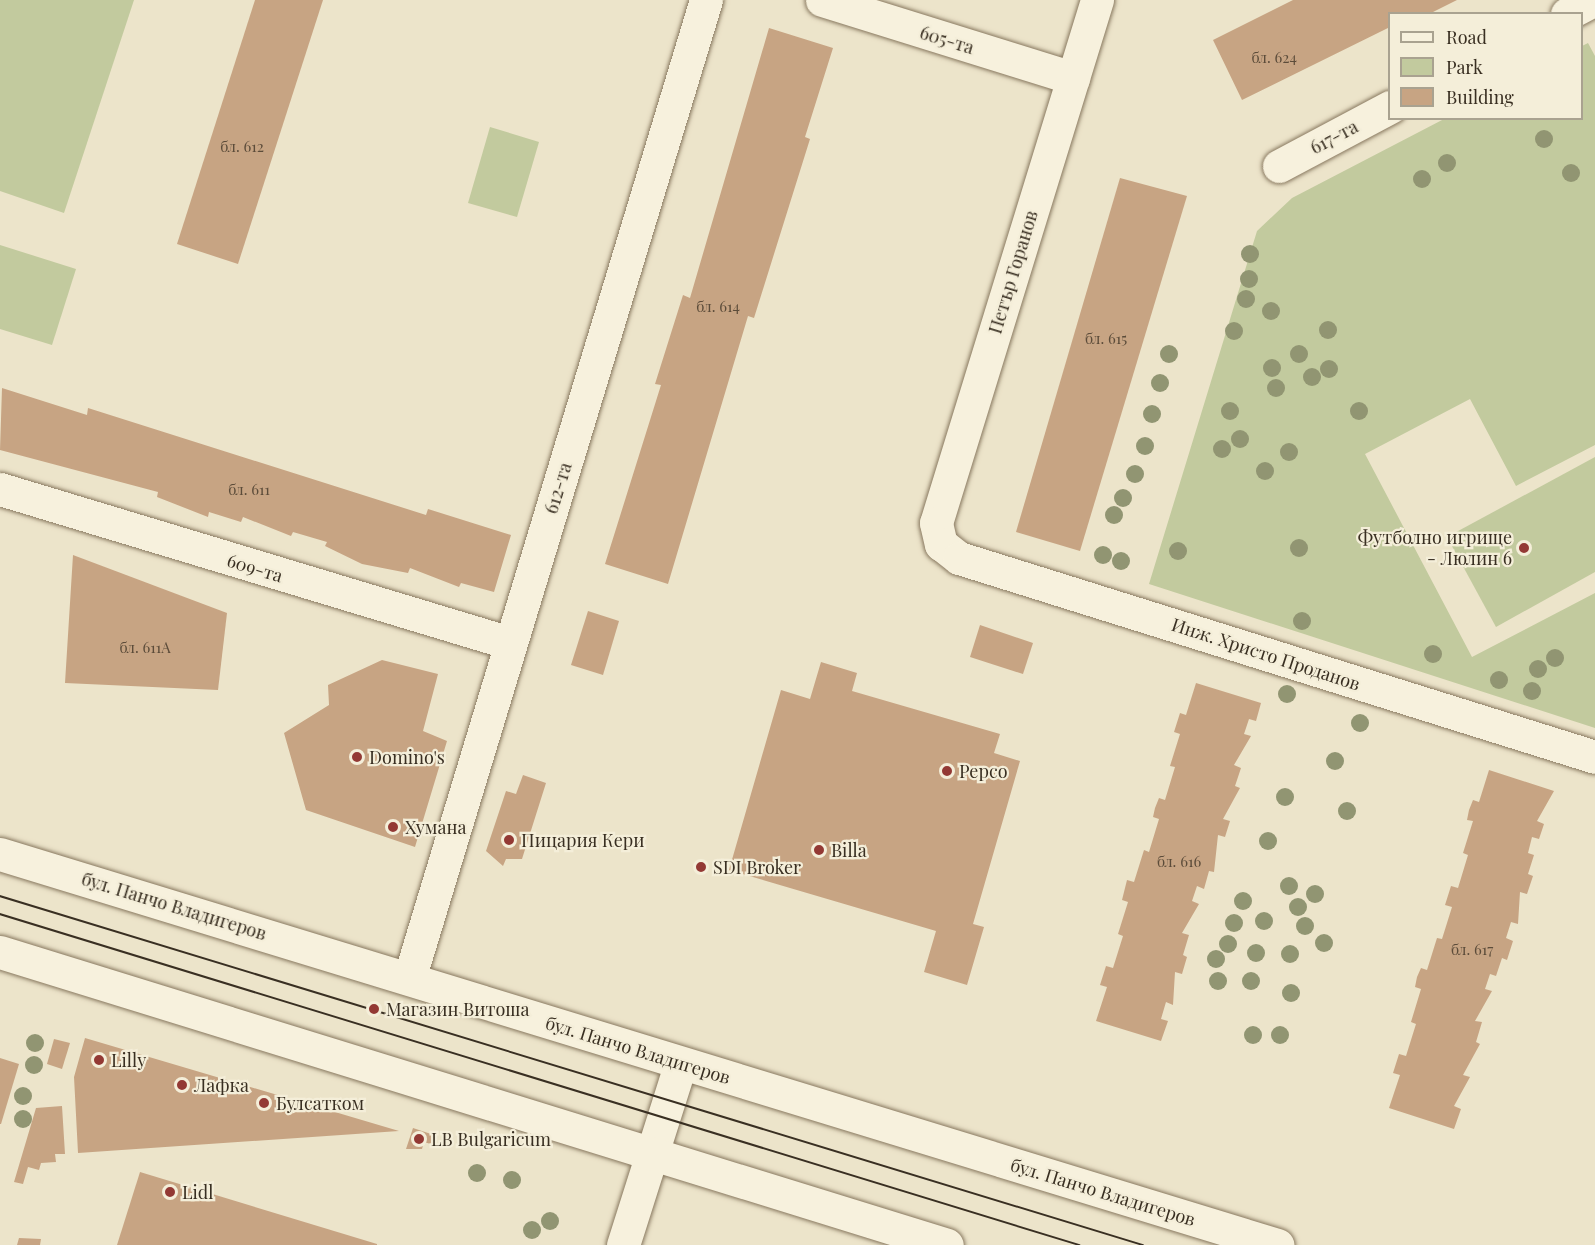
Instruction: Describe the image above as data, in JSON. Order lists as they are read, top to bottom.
{
  "streets": {
    "street": [
      "605-та",
      "617-та",
      "Петър Горанов",
      "612-та",
      "609-та",
      "Инж. Христо Проданов",
      "бул. Панчо Владигеров"
    ]
  },
  "crossings": [
    ["605-та", "Петър Горанов"],
    ["Петър Горанов", "Инж. Христо Проданов"],
    ["612-та", "609-та"],
    ["612-та", "бул. Панчо Владигеров"]
  ],
  "places": [
    "Футболно игрище - Люлин 6",
    "Domino's",
    "Pepco",
    "Хумана",
    "Пицария Кери",
    "Billa",
    "SDI Broker",
    "Магазин Витоша",
    "Lilly",
    "Лафка",
    "Булсатком",
    "LB Bulgaricum",
    "Lidl"
  ],
  "house_numbers": [
    "бл. 624",
    "бл. 612",
    "бл. 614",
    "бл. 615",
    "бл. 611",
    "бл. 611А",
    "бл. 616",
    "бл. 617"
  ],
  "legend": ["Road", "Park", "Building"]
}
